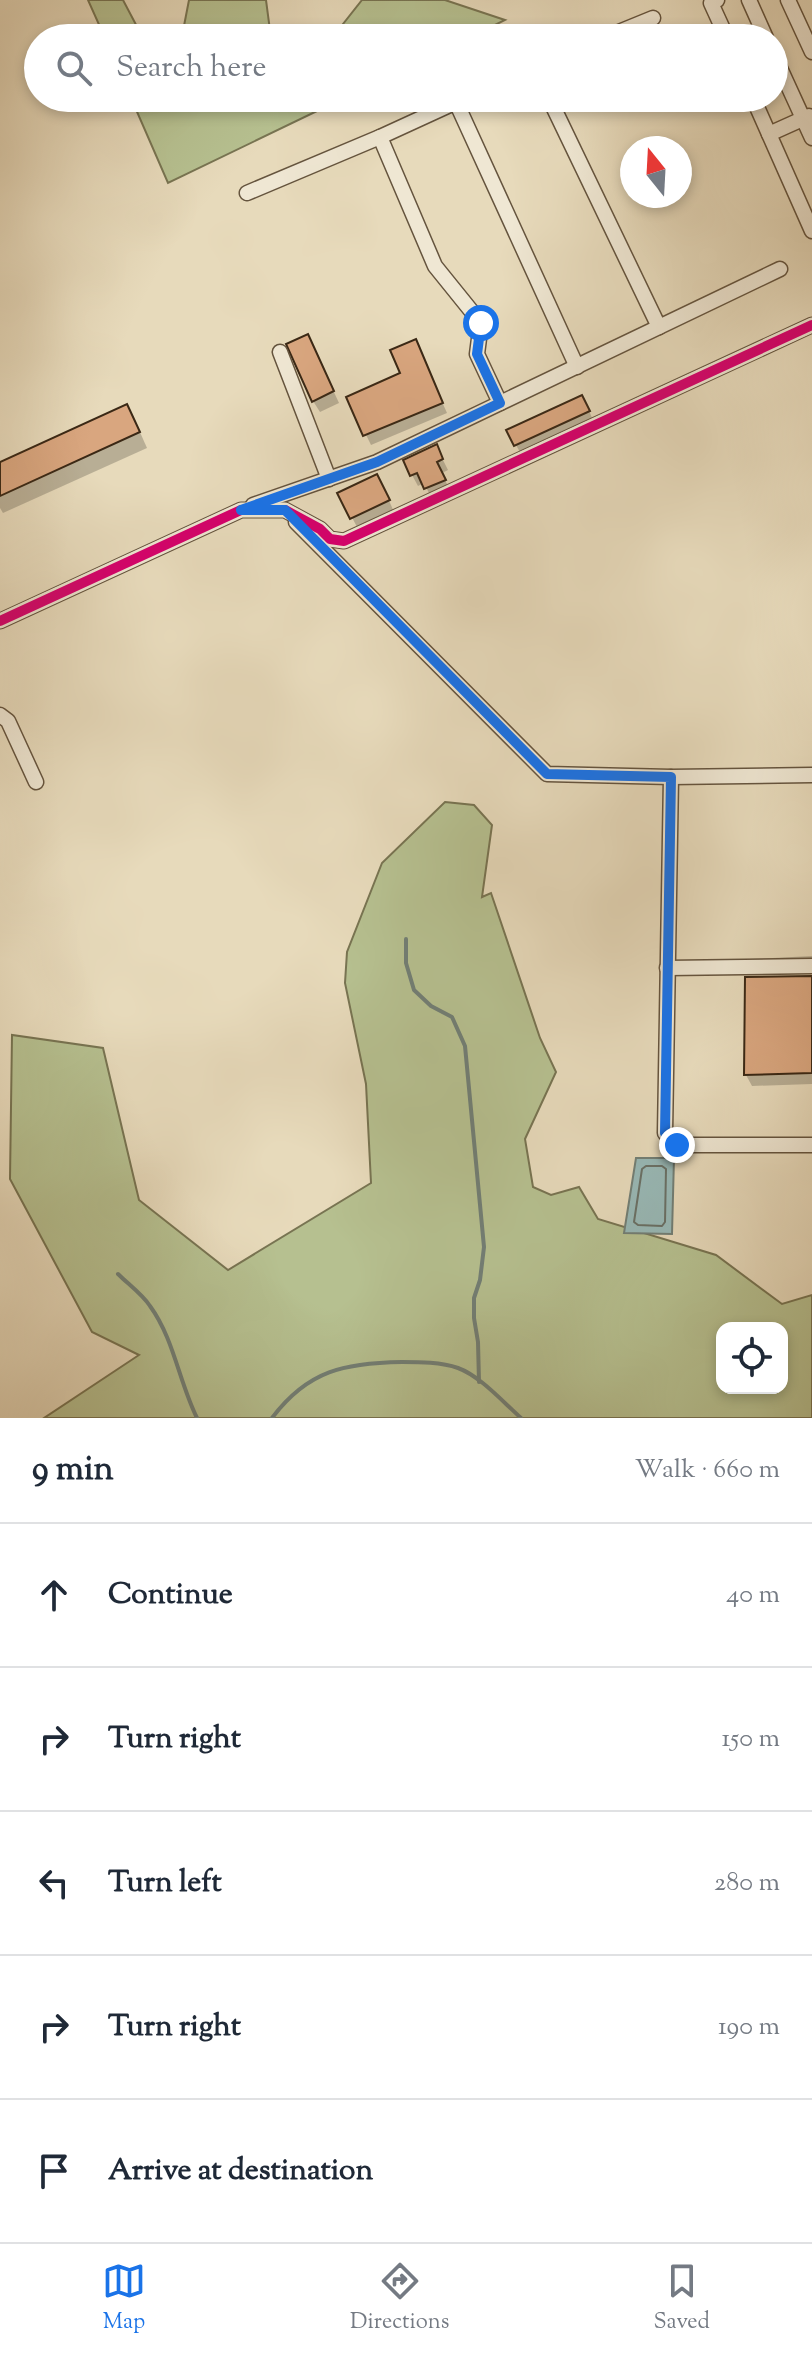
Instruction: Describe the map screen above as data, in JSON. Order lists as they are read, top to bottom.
{
  "north": "top",
  "page": {
    "search": "Search here",
    "heading": ["9 min", "Walk · 660 m"],
    "list": [
      ["Continue", "40 m"],
      ["Turn right", "150 m"],
      ["Turn left", "280 m"],
      ["Turn right", "190 m"],
      "Arrive at destination"
    ],
    "nav": ["Map", "Directions", "Saved"]
  }
}
